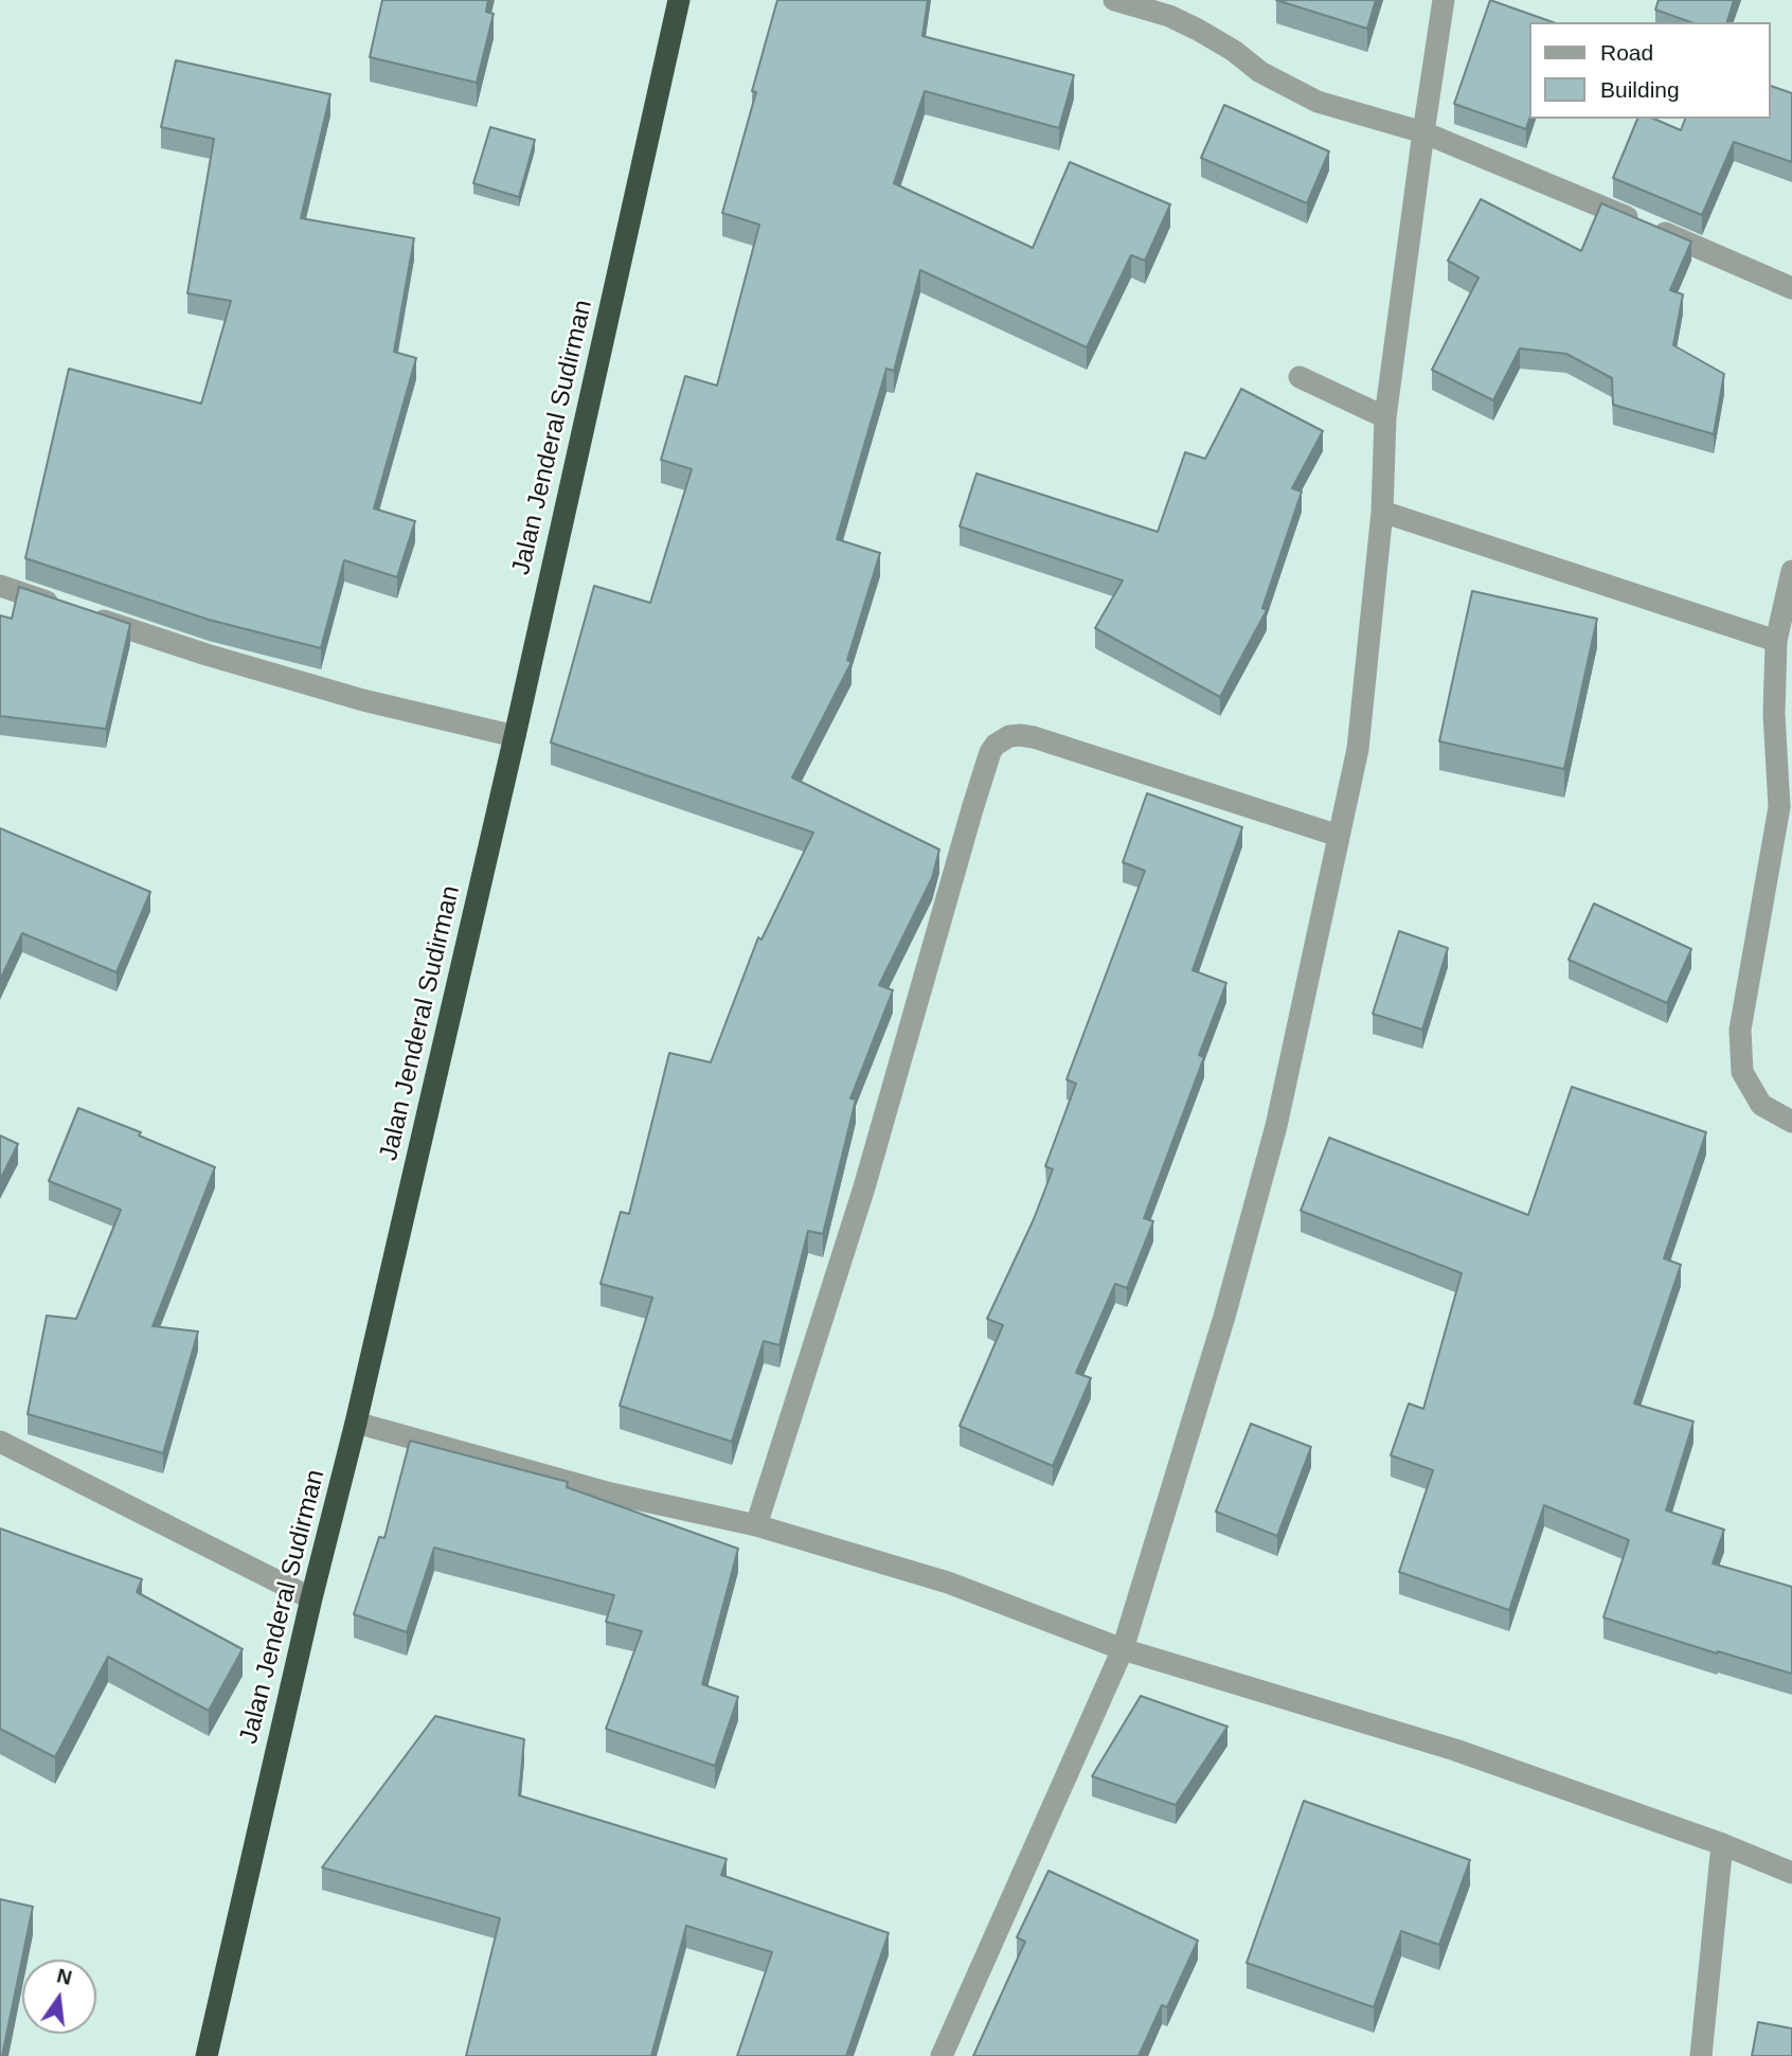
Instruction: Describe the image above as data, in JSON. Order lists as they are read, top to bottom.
{
  "streets": {
    "highway": ["Jalan Jenderal Sudirman"]
  },
  "legend": ["Road", "Building"],
  "north": "top"
}
